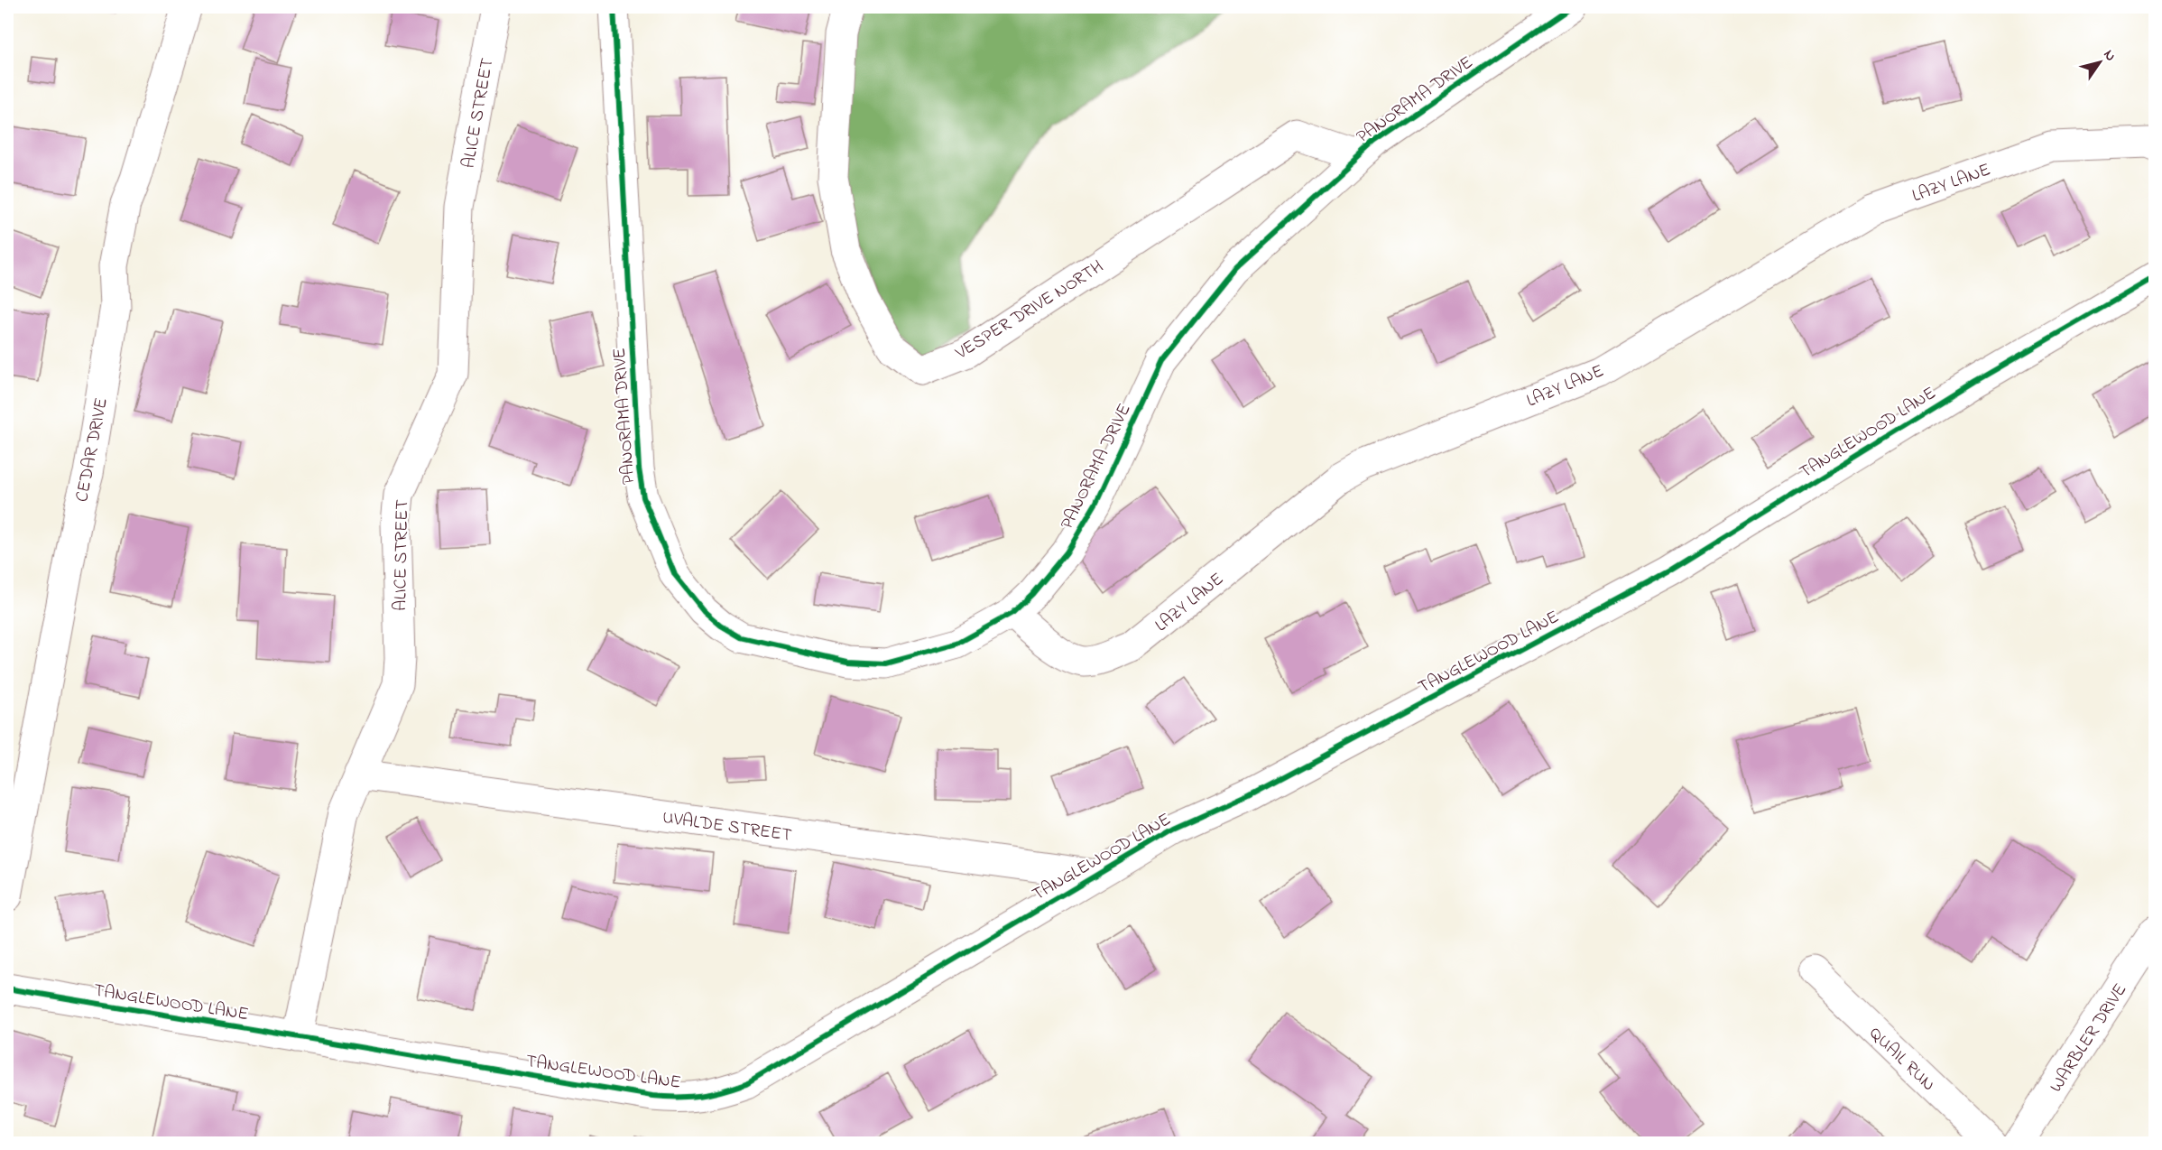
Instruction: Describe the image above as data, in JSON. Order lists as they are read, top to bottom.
{
  "streets": {
    "street": [
      "PANORAMA DRIVE",
      "ALICE STREET",
      "LAZY LANE",
      "VESPER DRIVE NORTH",
      "TANGLEWOOD LANE",
      "CEDAR DRIVE",
      "UVALDE STREET",
      "WARBLER DRIVE",
      "QUAIL RUN"
    ]
  },
  "crossings": [
    ["PANORAMA DRIVE", "LAZY LANE"],
    ["PANORAMA DRIVE", "VESPER DRIVE NORTH"],
    ["ALICE STREET", "TANGLEWOOD LANE"],
    ["ALICE STREET", "UVALDE STREET"],
    ["TANGLEWOOD LANE", "UVALDE STREET"]
  ],
  "north": "top right"
}
